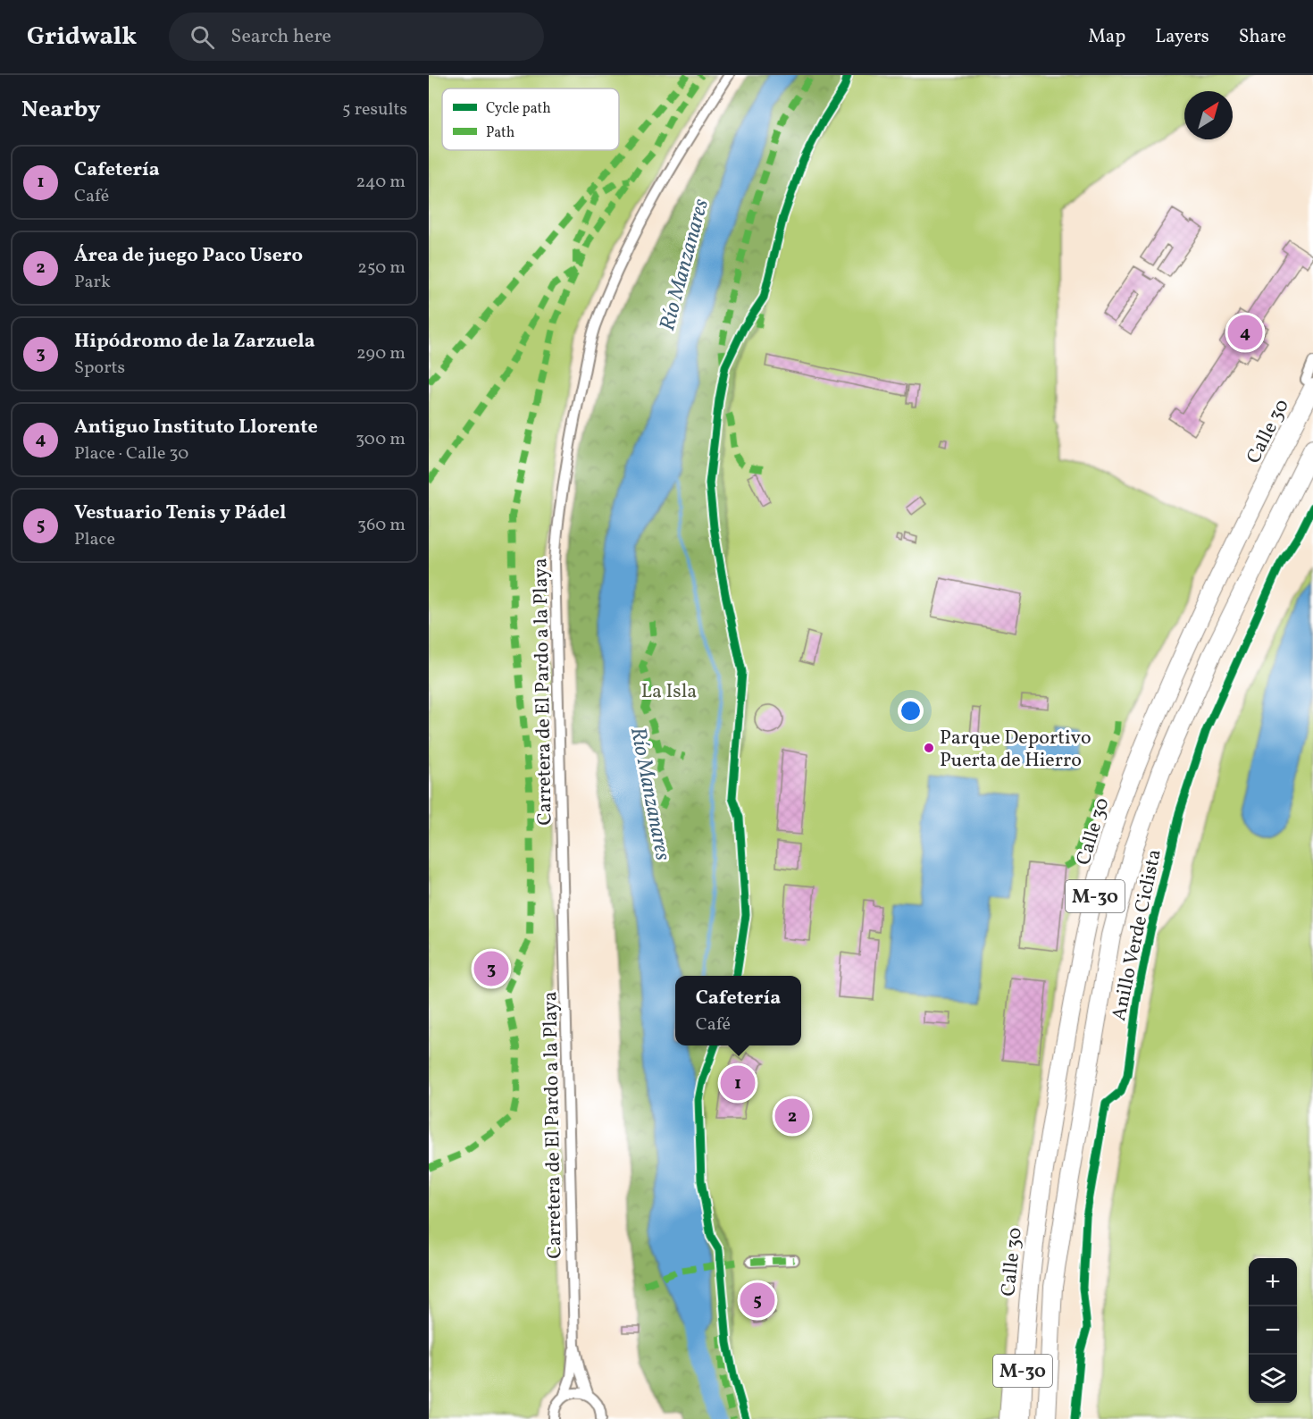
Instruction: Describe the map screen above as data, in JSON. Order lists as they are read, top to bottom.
{
  "streets": {
    "highway": ["Calle 30", "M-30"],
    "street": ["Carretera de El Pardo a la Playa"],
    "cycle path": ["Anillo Verde Ciclista"]
  },
  "water": ["Río Manzanares"],
  "parks": ["La Isla"],
  "places": ["Parque Deportivo Puerta de Hierro"],
  "legend": ["Cycle path", "Path"],
  "north": "top right",
  "page": {
    "header": "Gridwalk",
    "search": "Search here",
    "nav": ["Map", "Layers", "Share"],
    "heading": ["Nearby", "5 results"],
    "list": [
      {
        "mark": "1",
        "name": "Cafetería",
        "note": "Café",
        "value": "240 m"
      },
      {
        "mark": "2",
        "name": "Área de juego Paco Usero",
        "note": "Park",
        "value": "250 m"
      },
      {
        "mark": "3",
        "name": "Hipódromo de la Zarzuela",
        "note": "Sports",
        "value": "290 m"
      },
      {
        "mark": "4",
        "name": "Antiguo Instituto Llorente",
        "note": "Place · Calle 30",
        "value": "300 m"
      },
      {
        "mark": "5",
        "name": "Vestuario Tenis y Pádel",
        "note": "Place",
        "value": "360 m"
      }
    ],
    "pins": [
      "4",
      "3",
      "1",
      "2",
      "5"
    ],
    "popup": ["Cafetería", "Café"],
    "map_buttons": ["+", "−"]
  }
}
